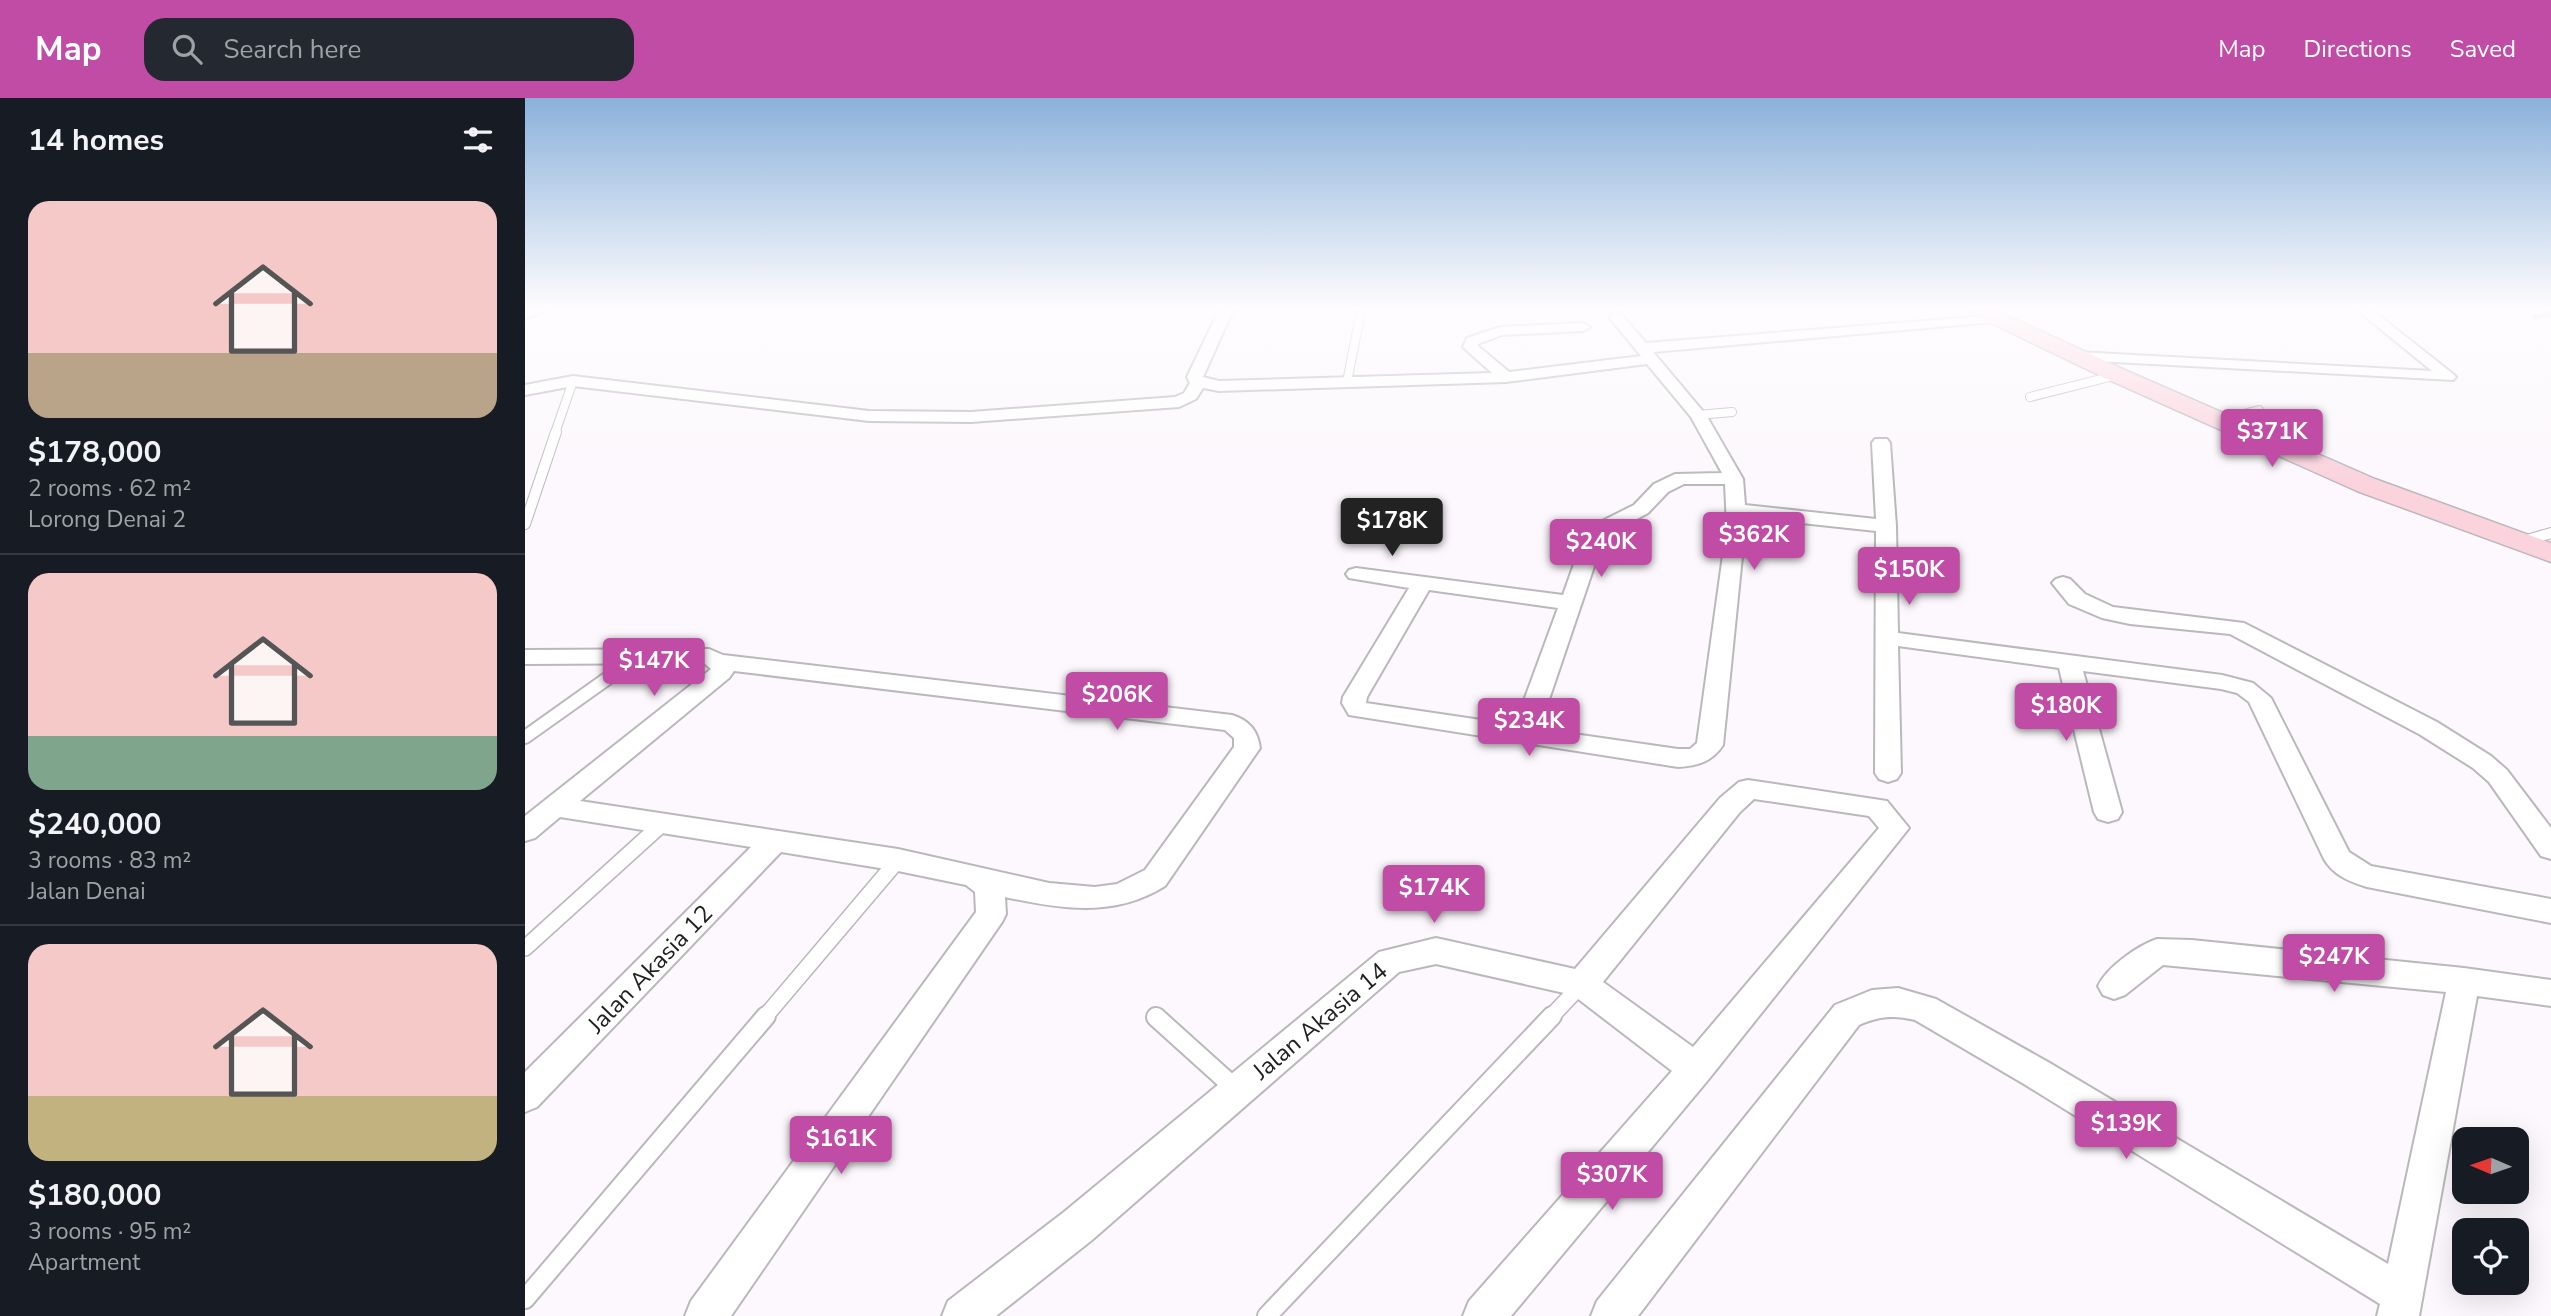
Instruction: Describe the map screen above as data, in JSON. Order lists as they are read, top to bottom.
{
  "streets": {
    "street": ["Jalan Akasia 12", "Jalan Akasia 14"]
  },
  "north": "left",
  "page": {
    "header": "Map",
    "search": "Search here",
    "nav": ["Map", "Directions", "Saved"],
    "heading": "14 homes",
    "list": [
      {
        "name": "$178,000",
        "note": "2 rooms · 62 m² · Lorong Denai 2"
      },
      {
        "name": "$240,000",
        "note": "3 rooms · 83 m² · Jalan Denai"
      },
      {
        "name": "$180,000",
        "note": "3 rooms · 95 m² · Apartment"
      }
    ],
    "price": [
      "$371K",
      "$178K",
      "$362K",
      "$240K",
      "$150K",
      "$147K",
      "$206K",
      "$180K",
      "$234K",
      "$174K",
      "$247K",
      "$139K",
      "$161K",
      "$307K"
    ]
  }
}
